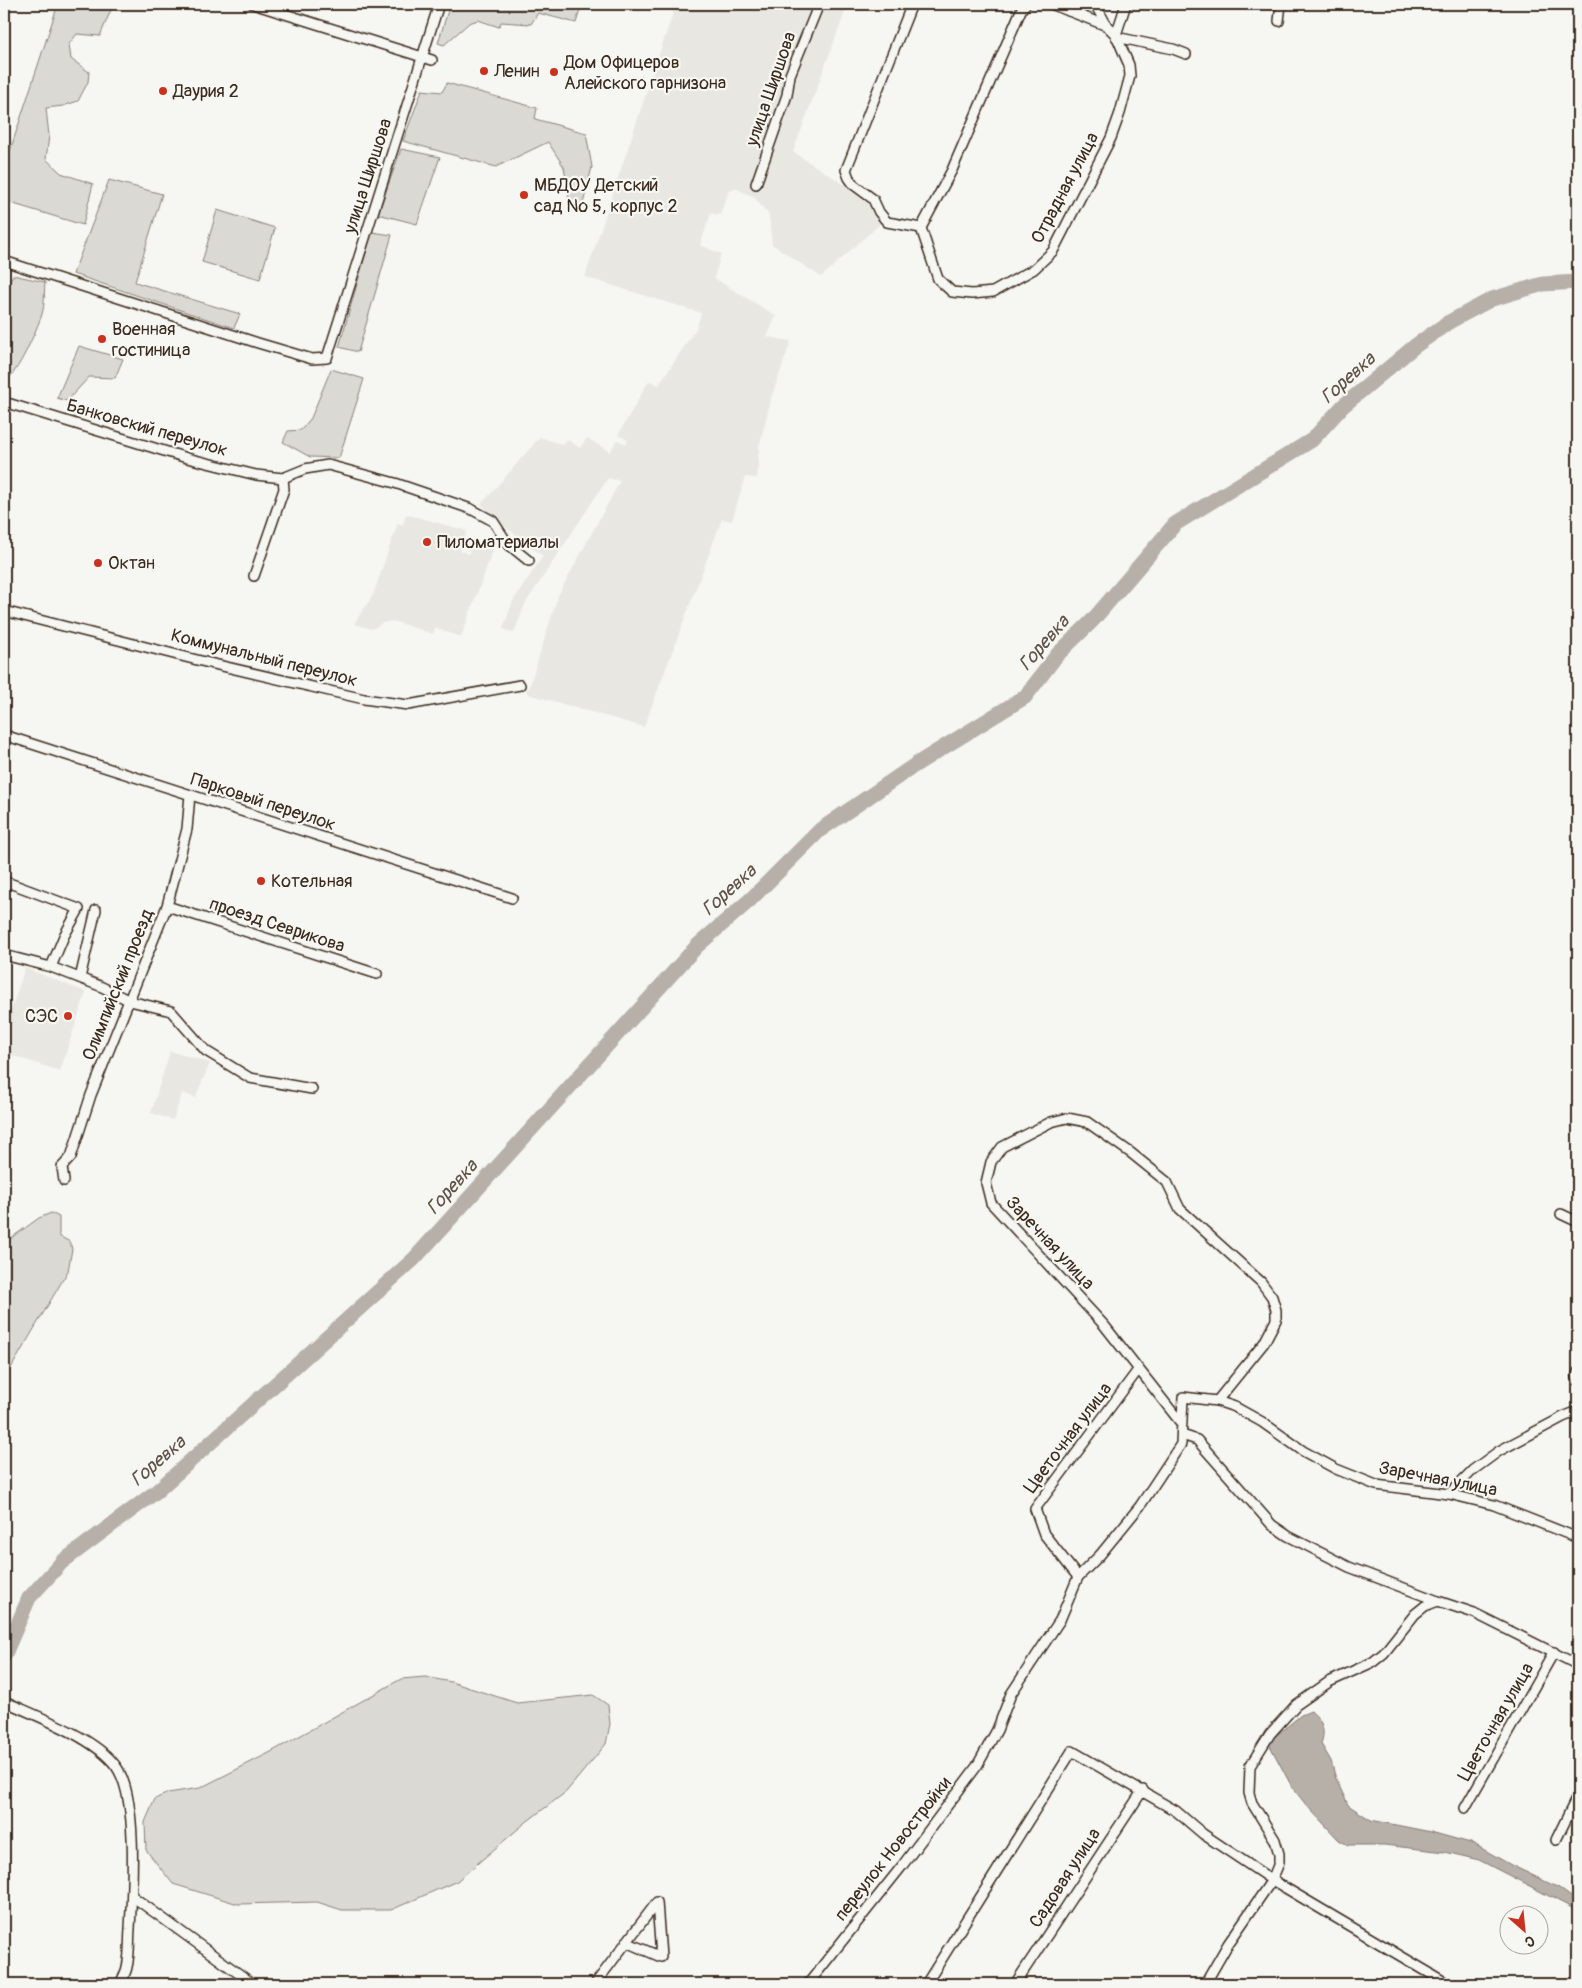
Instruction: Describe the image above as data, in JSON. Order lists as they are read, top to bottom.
{
  "streets": {
    "street": [
      "улица Ширшова",
      "Отрадная улица",
      "Банковский переулок",
      "Коммунальный переулок",
      "Парковый переулок",
      "проезд Севрикова",
      "Олимпийский проезд",
      "Заречная улица",
      "Цветочная улица",
      "переулок Новостройки",
      "Садовая улица"
    ]
  },
  "crossings": [
    ["Парковый переулок", "Олимпийский проезд"],
    ["проезд Севрикова", "Олимпийский проезд"],
    ["Заречная улица", "Цветочная улица"],
    ["Цветочная улица", "переулок Новостройки"]
  ],
  "water": ["Горевка"],
  "places": [
    "Ленин",
    "Дом Офицеров Алейского гарнизона",
    "Даурия 2",
    "МБДОУ Детский сад № 5, корпус 2",
    "Военная гостиница",
    "Пиломатериалы",
    "Октан",
    "Котельная",
    "СЭС"
  ],
  "north": "bottom right"
}
